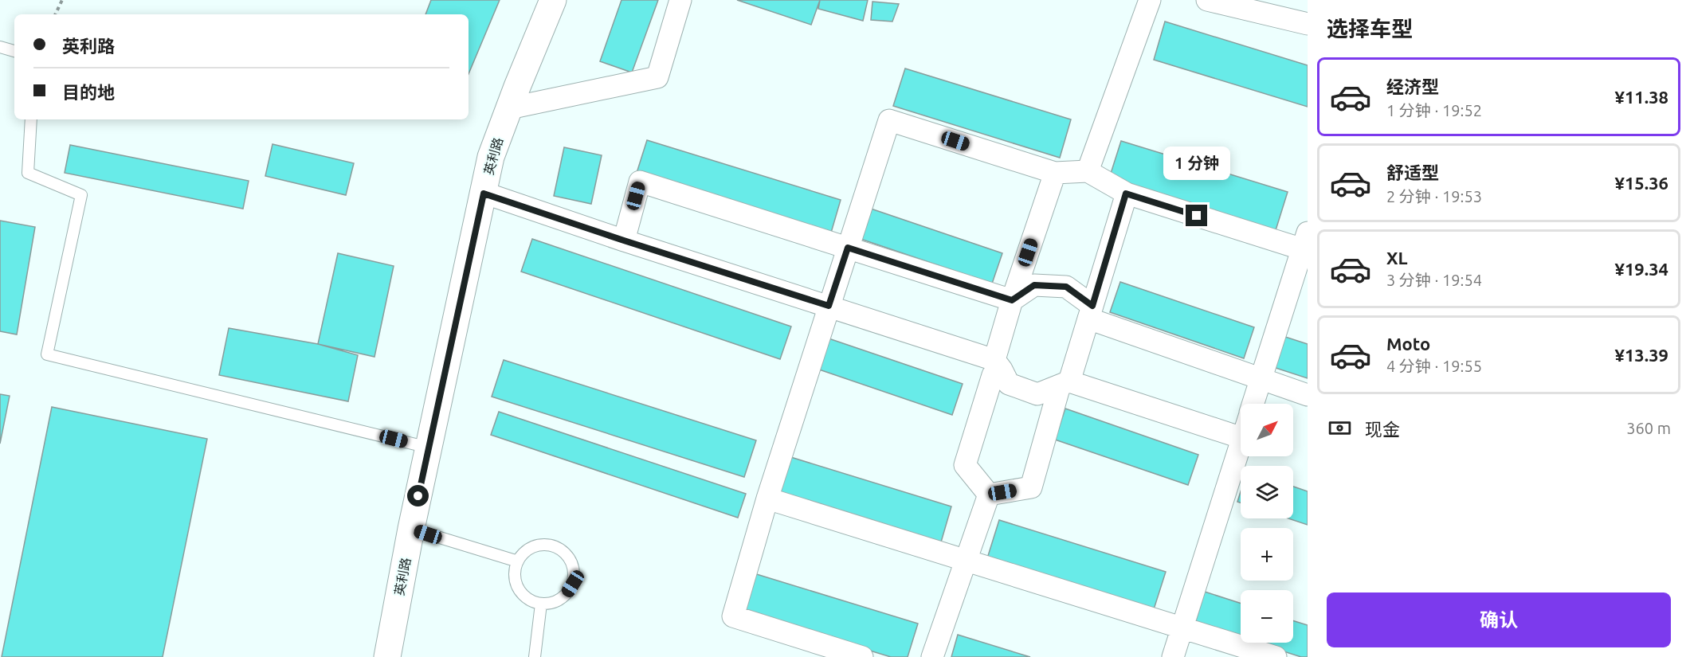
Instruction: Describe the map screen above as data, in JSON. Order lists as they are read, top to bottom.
{
  "streets": {
    "street": ["英利路"]
  },
  "north": "top right",
  "page": {
    "heading": "选择车型",
    "banner": ["英利路", "目的地"],
    "list": [
      {
        "name": "经济型",
        "note": "1 分钟 · 19:52",
        "value": "¥11.38"
      },
      {
        "name": "舒适型",
        "note": "2 分钟 · 19:53",
        "value": "¥15.36"
      },
      {
        "name": "XL",
        "note": "3 分钟 · 19:54",
        "value": "¥19.34"
      },
      {
        "name": "Moto",
        "note": "4 分钟 · 19:55",
        "value": "¥13.39"
      }
    ],
    "bubble": "1 分钟",
    "pay": ["现金", "360 m"],
    "map_buttons": ["+", "−"],
    "buttons": "确认"
  }
}
